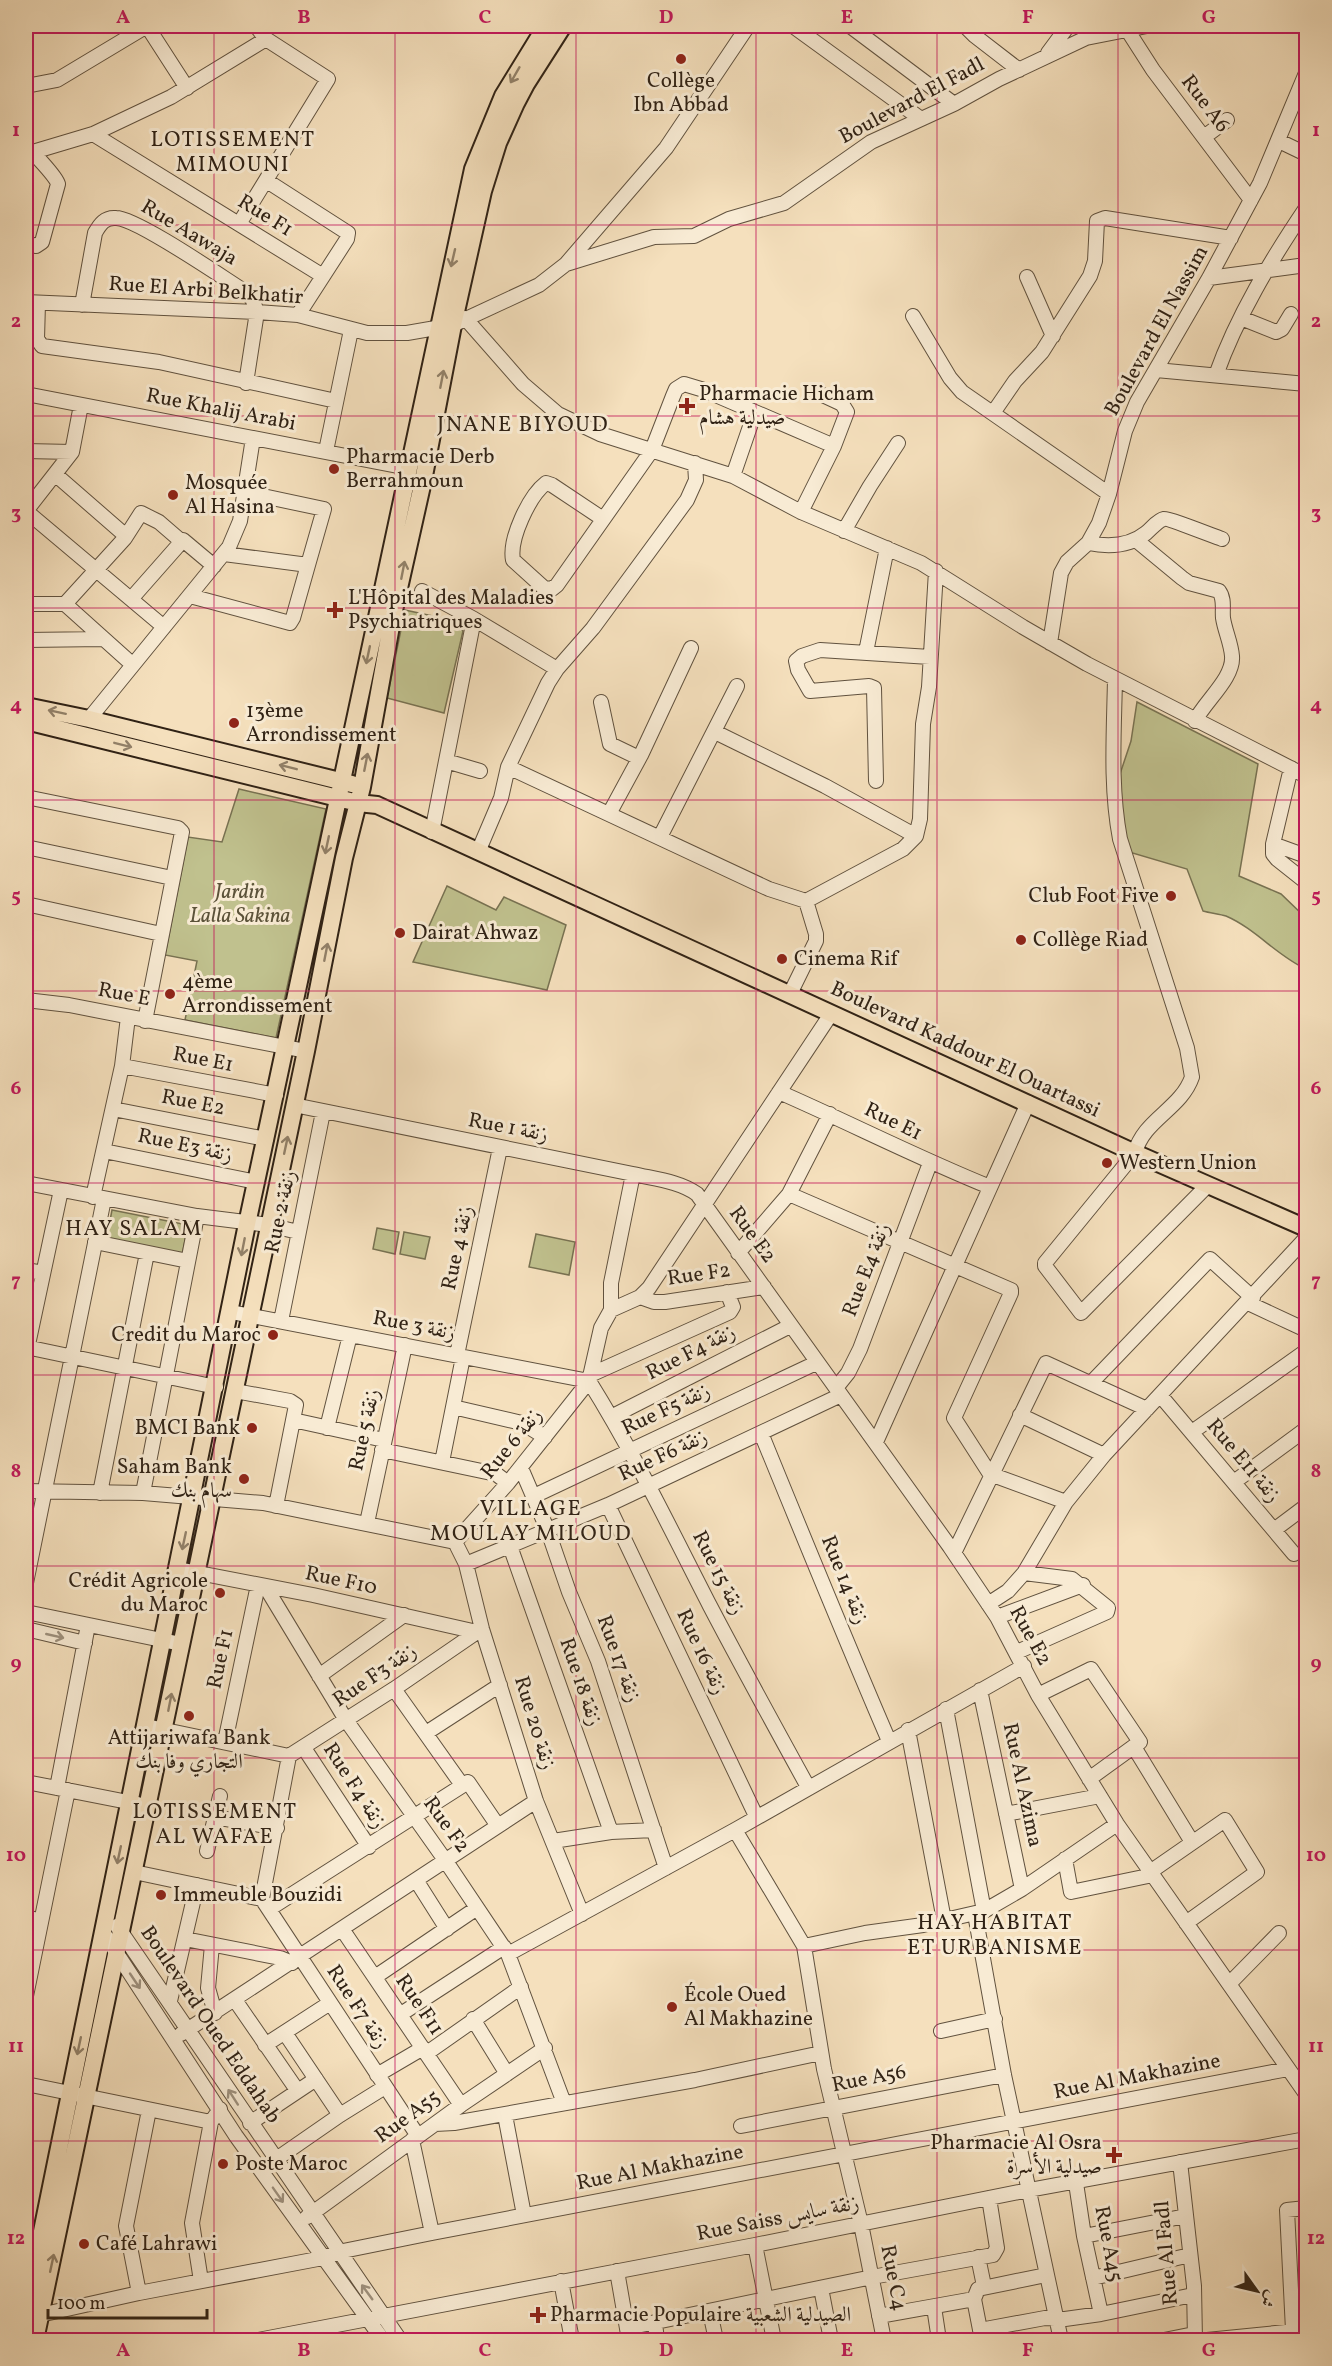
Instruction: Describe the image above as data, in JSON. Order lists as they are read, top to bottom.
{
  "streets": {
    "main road": ["Boulevard Kaddour El Ouartassi"],
    "street": [
      "Boulevard El Fadl",
      "Rue A6",
      "Rue F1",
      "Rue Aawaja",
      "Rue El Arbi Belkhatir",
      "Boulevard El Nassim",
      "Rue Khalij Arabi",
      "Rue E",
      "Rue E1",
      "Rue E2",
      "Rue 1 زنقة",
      "Rue E3 زنقة",
      "Rue 2 زنقة",
      "Rue 4 زنقة",
      "Rue E4 زنقة",
      "Rue F2",
      "Rue 3 زنقة",
      "Rue F4 زنقة",
      "Rue F5 زنقة",
      "Rue 5 زنقة",
      "Rue 6 زنقة",
      "Rue F6 زنقة",
      "Rue E11 زنقة",
      "Rue 15 زنقة",
      "Rue 14 زنقة",
      "Rue F10",
      "Rue 16 زنقة",
      "Rue 17 زنقة",
      "Rue F3 زنقة",
      "Rue 18 زنقة",
      "Rue 20 زنقة",
      "Rue Al Azima",
      "Rue F11",
      "Rue F7 زنقة",
      "Boulevard Oued Eddahab",
      "Rue Al Makhazine",
      "Rue A56",
      "Rue A55",
      "Rue Saiss زنقة سايس",
      "Rue A45",
      "Rue Al Fadl",
      "Rue C4"
    ]
  },
  "crossings": [
    ["Boulevard El Fadl", "Rue A6"],
    ["Boulevard El Fadl", "Rue El Arbi Belkhatir"],
    ["Rue A6", "Boulevard El Nassim"],
    ["Rue F1", "Rue F2"],
    ["Rue F1", "Rue F10"],
    ["Rue Aawaja", "Rue El Arbi Belkhatir"],
    ["Rue E1", "Rue E4 زنقة"],
    ["Rue E2", "Rue 1 زنقة"],
    ["Rue E2", "Rue E4 زنقة"],
    ["Rue E2", "Rue F2"],
    ["Rue E2", "Rue F4 زنقة"],
    ["Rue E2", "Rue F5 زنقة"],
    ["Rue E2", "Rue F6 زنقة"],
    ["Rue E2", "Rue Al Makhazine"],
    ["Rue 1 زنقة", "Rue 2 زنقة"],
    ["Rue 1 زنقة", "Rue 4 زنقة"],
    ["Rue 2 زنقة", "Rue 3 زنقة"],
    ["Rue 4 زنقة", "Rue 3 زنقة"],
    ["Rue E4 زنقة", "Rue F6 زنقة"],
    ["Rue F2", "Rue F10"],
    ["Rue F2", "Rue F3 زنقة"],
    ["Rue F2", "Rue A55"],
    ["Rue 3 زنقة", "Rue 5 زنقة"],
    ["Rue 3 زنقة", "Rue 6 زنقة"],
    ["Rue 3 زنقة", "Rue 15 زنقة"],
    ["Rue F4 زنقة", "Rue 15 زنقة"],
    ["Rue F4 زنقة", "Rue F3 زنقة"],
    ["Rue F5 زنقة", "Rue 15 زنقة"],
    ["Rue F5 زنقة", "Rue 17 زنقة"],
    ["Rue 6 زنقة", "Rue 15 زنقة"],
    ["Rue 6 زنقة", "Rue 17 زنقة"],
    ["Rue 6 زنقة", "Rue 20 زنقة"],
    ["Rue F6 زنقة", "Rue 15 زنقة"],
    ["Rue F6 زنقة", "Rue 14 زنقة"],
    ["Rue F6 زنقة", "Rue 16 زنقة"],
    ["Rue F6 زنقة", "Rue 17 زنقة"],
    ["Rue F6 زنقة", "Rue 18 زنقة"],
    ["Rue F6 زنقة", "Rue 20 زنقة"],
    ["Rue F10", "Rue F3 زنقة"],
    ["Rue F10", "Rue 20 زنقة"],
    ["Rue F3 زنقة", "Rue 20 زنقة"],
    ["Rue F11", "Rue A55"],
    ["Rue F7 زنقة", "Rue A55"],
    ["Boulevard Oued Eddahab", "Rue Al Makhazine"],
    ["Boulevard Oued Eddahab", "Rue A55"],
    ["Boulevard Oued Eddahab", "Rue Saiss زنقة سايس"],
    ["Rue Al Makhazine", "Rue C4"],
    ["Rue A56", "Rue C4"],
    ["Rue Saiss زنقة سايس", "Rue A45"],
    ["Rue Saiss زنقة سايس", "Rue Al Fadl"],
    ["Rue Saiss زنقة سايس", "Rue C4"]
  ],
  "districts": [
    "LOTISSEMENT MIMOUNI",
    "JNANE BIYOUD",
    "HAY SALAM",
    "VILLAGE MOULAY MILOUD",
    "LOTISSEMENT AL WAFAE",
    "HAY HABITAT ET URBANISME"
  ],
  "parks": ["Jardin Lalla Sakina"],
  "places": {
    "other": [
      "Collège Ibn Abbad",
      "Pharmacie Derb Berrahmoun",
      "Mosquée Al Hasina",
      "13ème Arrondissement",
      "Club Foot Five",
      "Dairat Ahwaz",
      "Collège Riad",
      "Cinema Rif",
      "4ème Arrondissement",
      "Western Union",
      "Credit du Maroc",
      "BMCI Bank",
      "Saham Bank سهام بنك",
      "Crédit Agricole du Maroc",
      "Attijariwafa Bank التجاري وفا بنك",
      "Immeuble Bouzidi",
      "École Oued Al Makhazine",
      "Poste Maroc",
      "Café Lahrawi"
    ],
    "health": [
      "Pharmacie Hicham صيدلية هشام",
      "L'Hôpital des Maladies Psychiatriques",
      "Pharmacie Al Osra صيدلية الأسرة",
      "Pharmacie Populaire الصيدلية الشعبية"
    ]
  },
  "scale_bar": "100 m",
  "north": "bottom right",
  "grid": {
    "columns": [
      "A",
      "B",
      "C",
      "D",
      "E",
      "F",
      "G"
    ],
    "rows": [
      "1",
      "2",
      "3",
      "4",
      "5",
      "6",
      "7",
      "8",
      "9",
      "10",
      "11",
      "12"
    ]
  }
}
